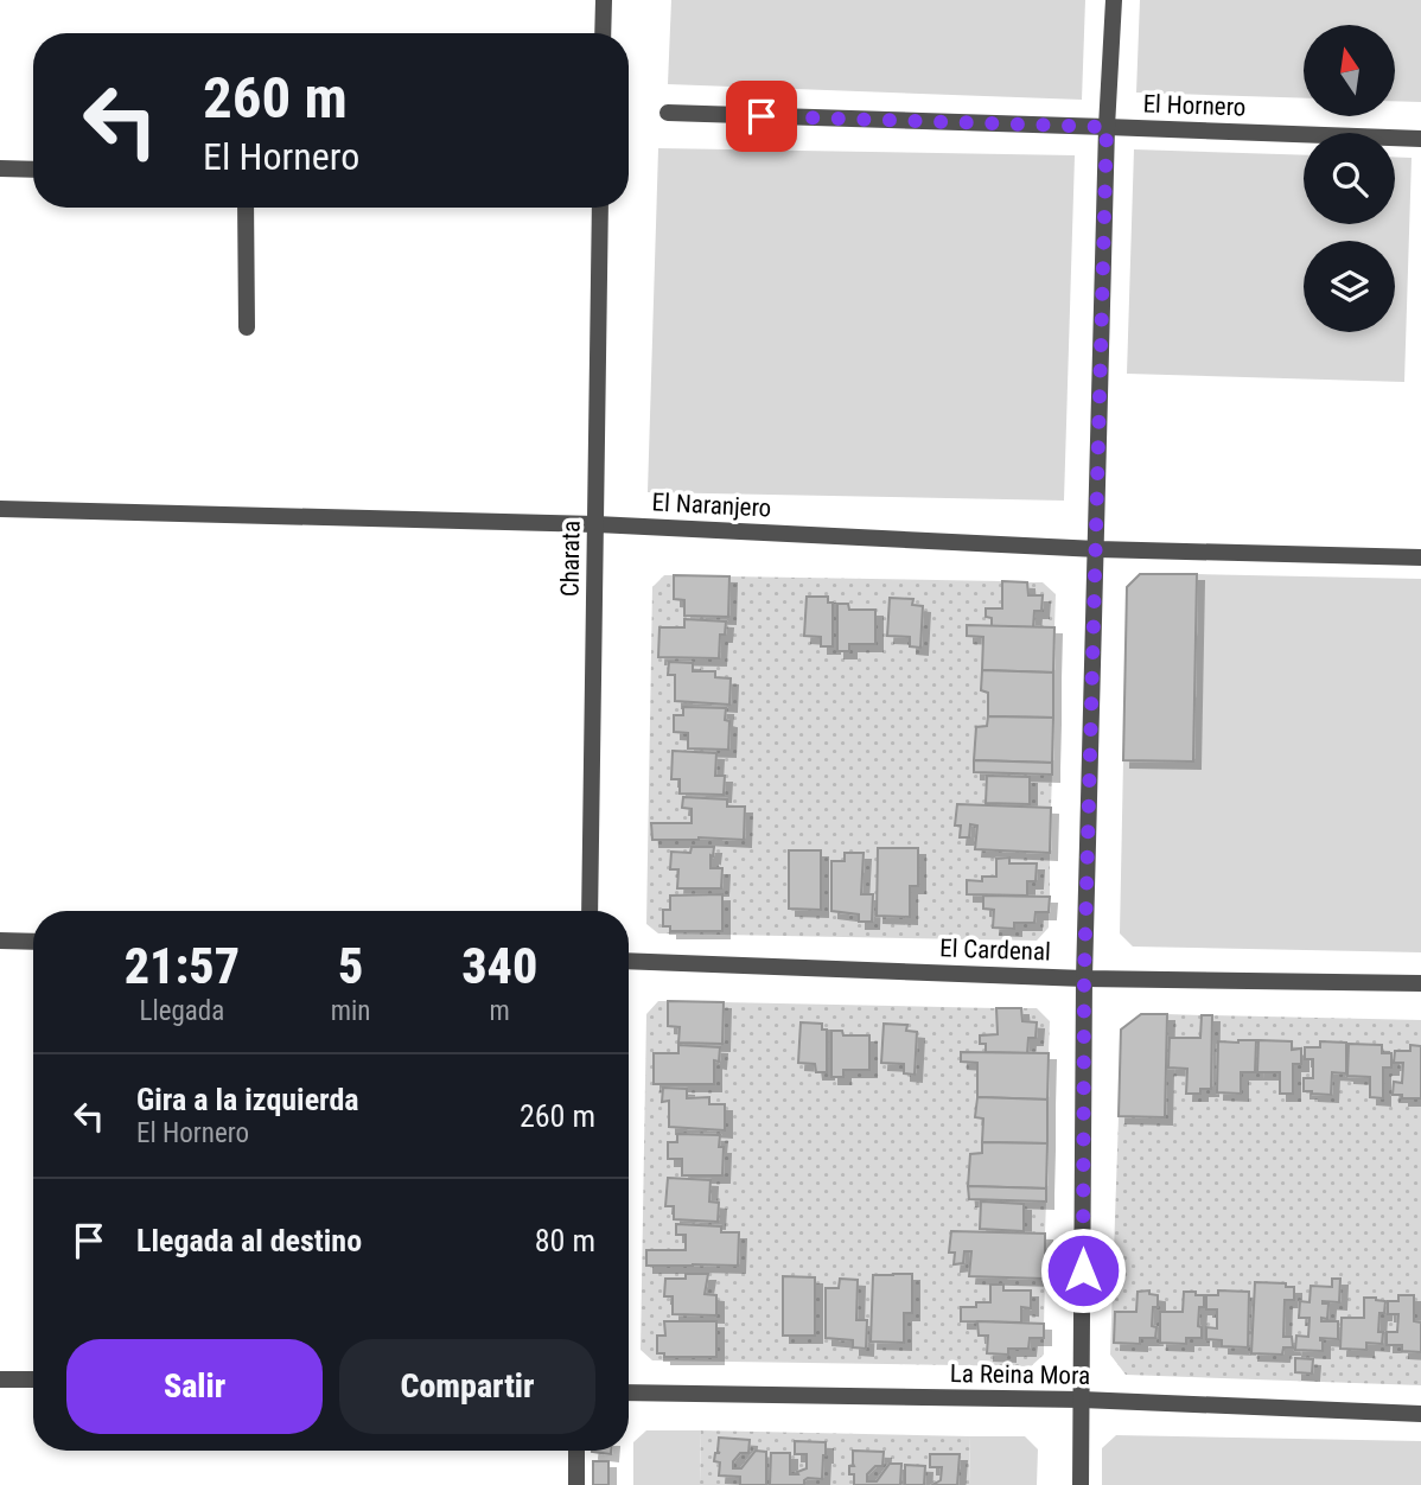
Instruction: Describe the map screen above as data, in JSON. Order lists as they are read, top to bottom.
{
  "streets": {
    "street": [
      "El Hornero",
      "El Naranjero",
      "Charata",
      "El Cardenal",
      "La Reina Mora"
    ]
  },
  "crossings": [
    ["El Naranjero", "Charata"]
  ],
  "north": "top",
  "page": {
    "turn": ["260 m", "El Hornero"],
    "eta": [
      "21:57",
      "Llegada",
      "5",
      "min",
      "340",
      "m"
    ],
    "list": [
      {
        "name": "Gira a la izquierda",
        "note": "El Hornero",
        "value": "260 m"
      },
      {
        "name": "Llegada al destino",
        "value": "80 m"
      }
    ],
    "buttons": ["Salir", "Compartir"]
  }
}
